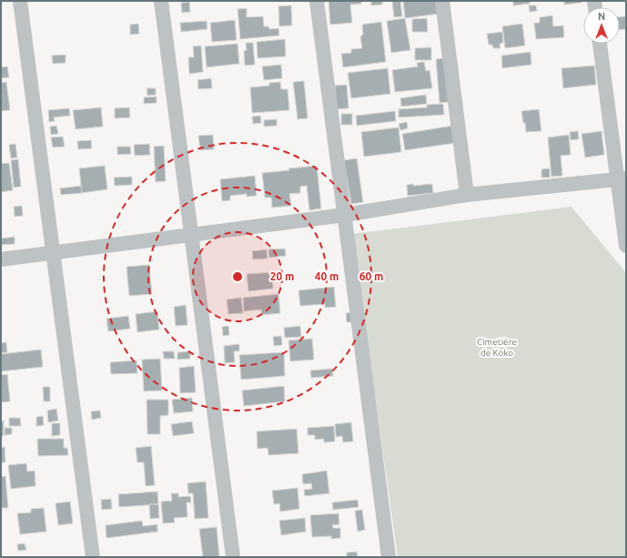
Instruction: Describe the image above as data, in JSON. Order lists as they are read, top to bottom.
{
  "parks": ["Cimetière de Koko"],
  "north": "top",
  "rings": ["20 m", "40 m", "60 m"]
}
